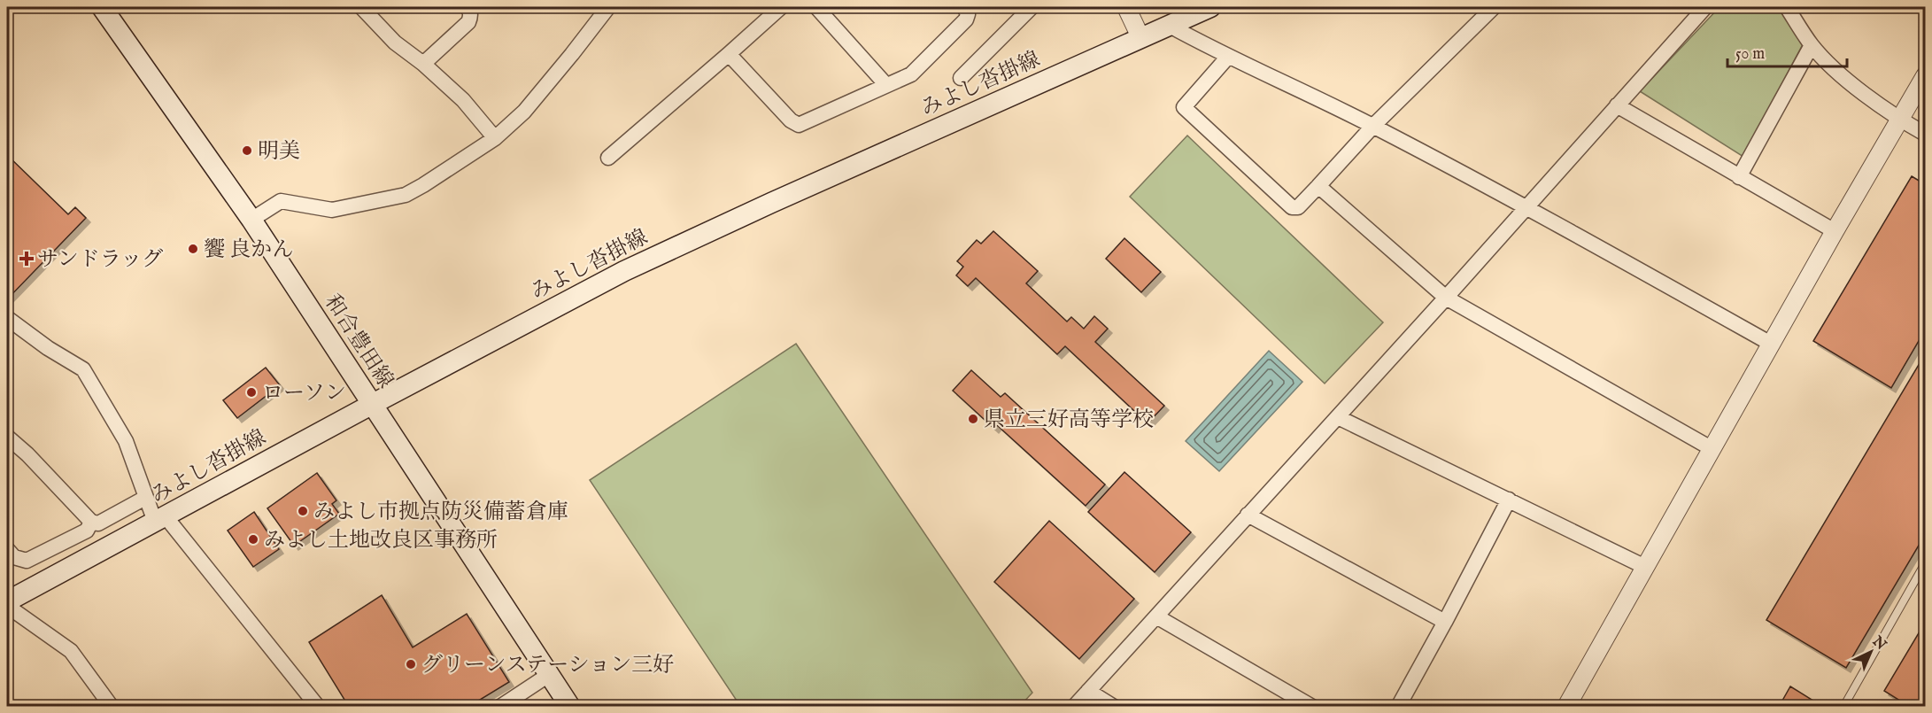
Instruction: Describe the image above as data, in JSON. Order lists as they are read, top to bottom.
{
  "streets": {
    "main road": ["みよし沓掛線", "和合豊田線"]
  },
  "crossings": [
    ["みよし沓掛線", "和合豊田線"]
  ],
  "places": {
    "other": [
      "明美",
      "饗 良かん",
      "ローソン",
      "県立三好高等学校",
      "みよし市拠点防災備蓄倉庫",
      "みよし土地改良区事務所",
      "グリーンステーション三好"
    ],
    "health": ["サンドラッグ"]
  },
  "scale_bar": "50 m",
  "north": "top right"
}
